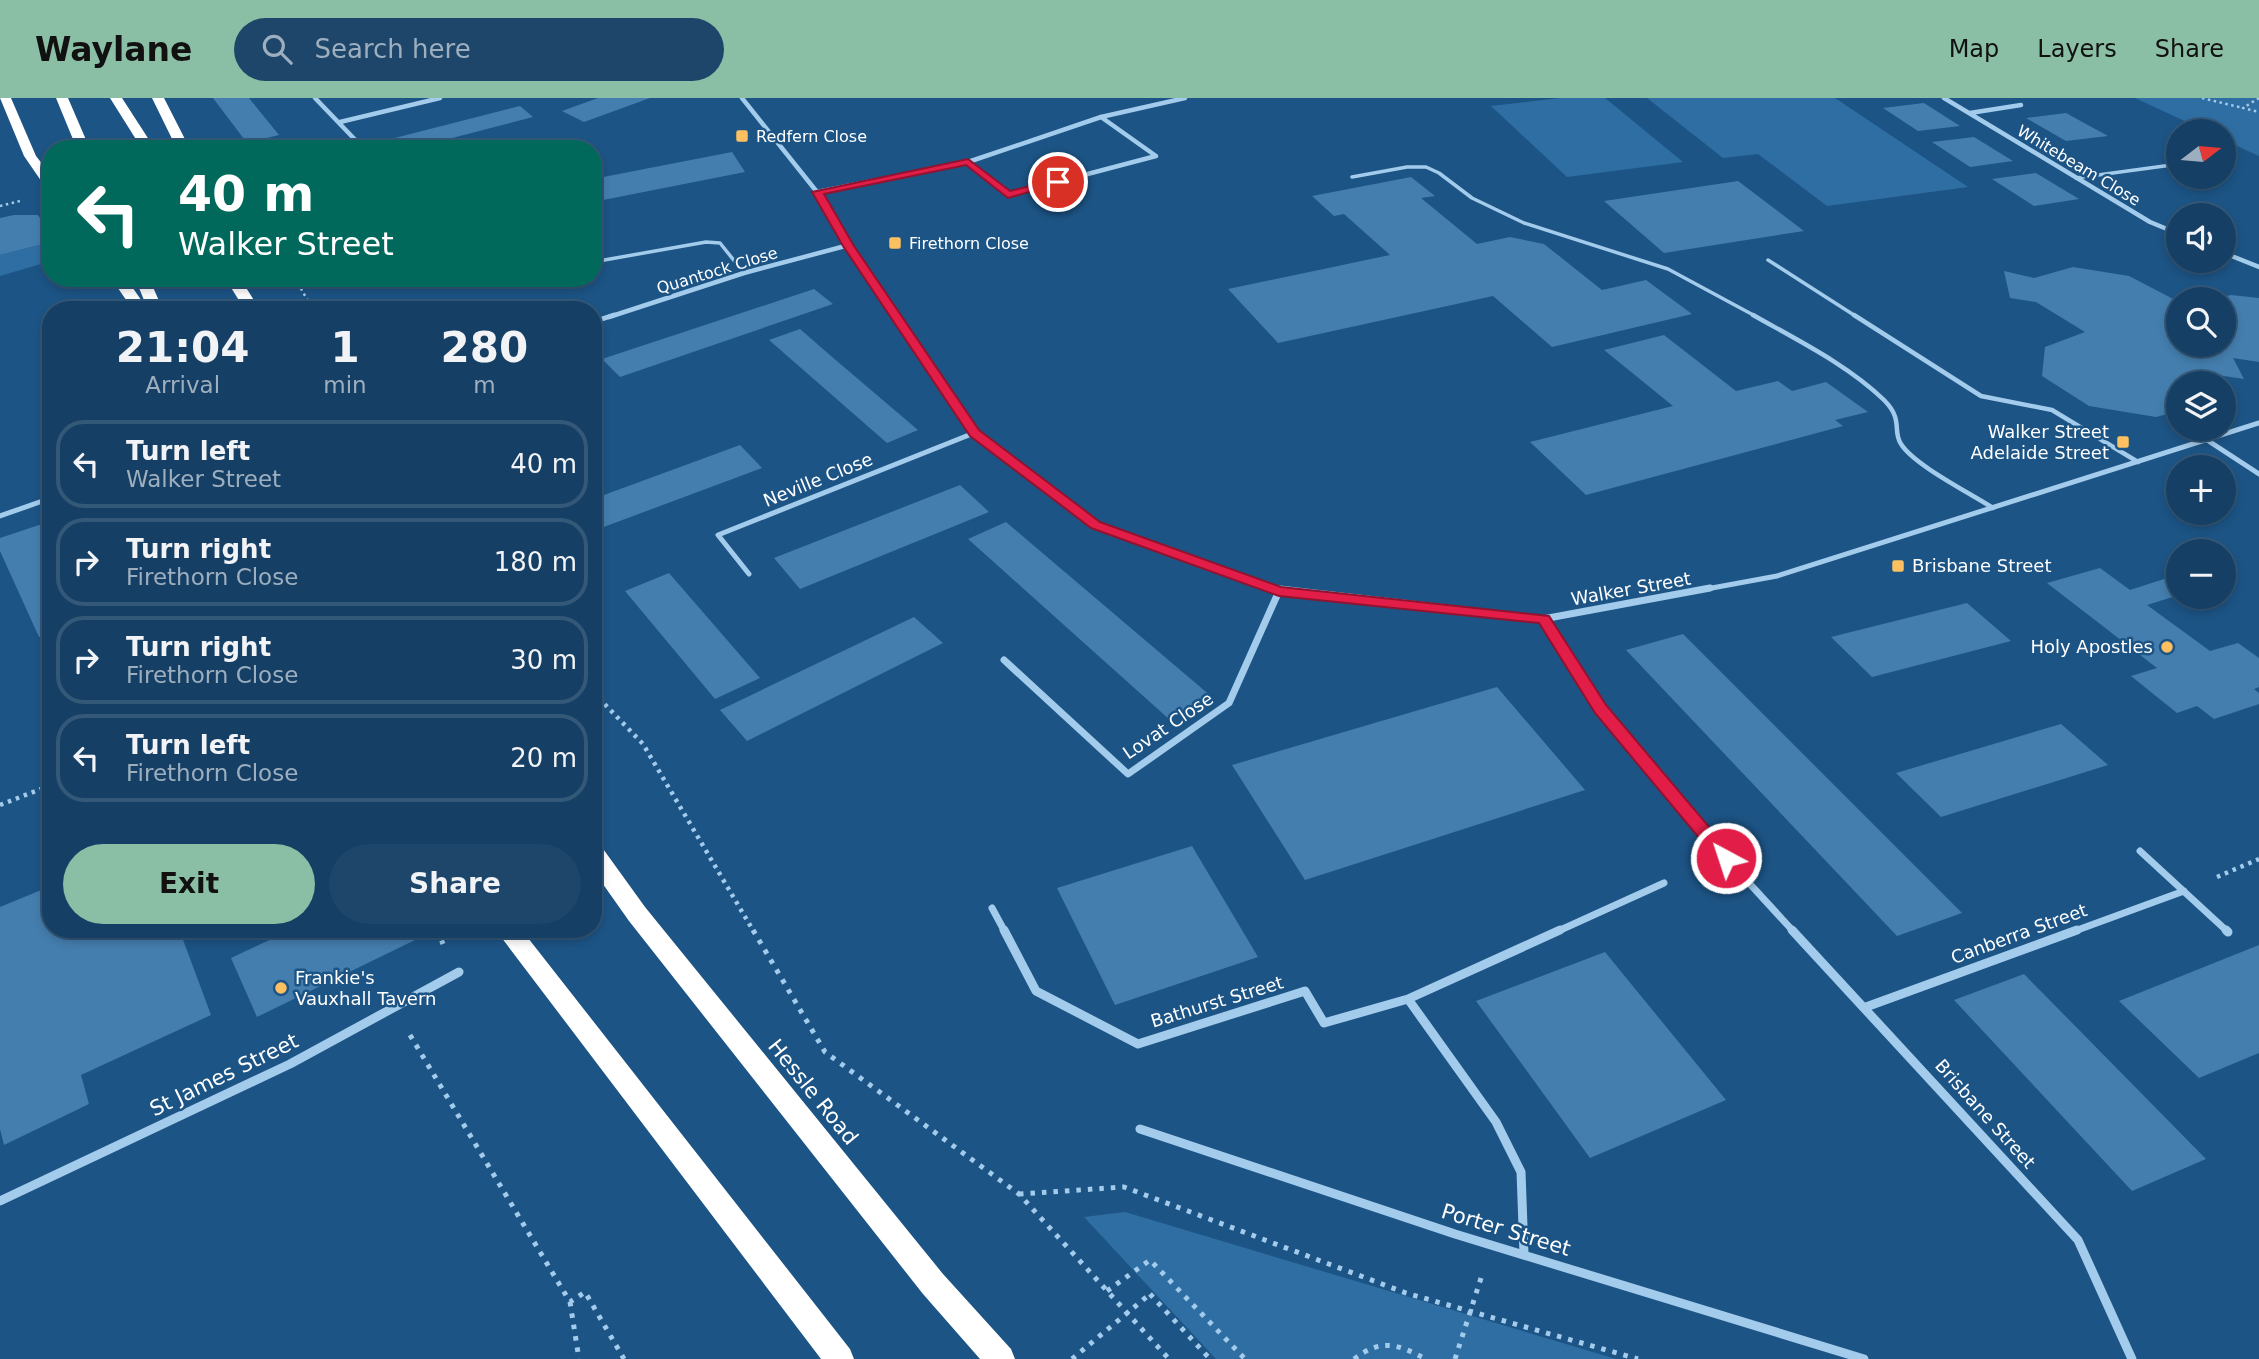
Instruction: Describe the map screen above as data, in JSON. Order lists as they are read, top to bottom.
{
  "streets": {
    "highway": ["Hessle Road"],
    "street": [
      "Whitebeam Close",
      "Quantock Close",
      "Neville Close",
      "Walker Street",
      "Lovat Close",
      "Canberra Street",
      "Bathurst Street",
      "St James Street",
      "Brisbane Street",
      "Porter Street"
    ]
  },
  "crossings": [
    ["Quantock Close", "Walker Street"],
    ["Neville Close", "Walker Street"],
    ["Walker Street", "Lovat Close"],
    ["Walker Street", "Brisbane Street"],
    ["Canberra Street", "Brisbane Street"]
  ],
  "places": {
    "transit": [
      "Redfern Close",
      "Firethorn Close",
      "Walker Street Adelaide Street",
      "Brisbane Street"
    ],
    "other": ["Holy Apostles", "Frankie's Vauxhall Tavern"]
  },
  "north": "right",
  "page": {
    "header": "Waylane",
    "search": "Search here",
    "nav": ["Map", "Layers", "Share"],
    "map_buttons": ["+", "−"],
    "turn": ["40 m", "Walker Street"],
    "eta": [
      "21:04",
      "Arrival",
      "1",
      "min",
      "280",
      "m"
    ],
    "list": [
      {
        "name": "Turn left",
        "note": "Walker Street",
        "value": "40 m"
      },
      {
        "name": "Turn right",
        "note": "Firethorn Close",
        "value": "180 m"
      },
      {
        "name": "Turn right",
        "note": "Firethorn Close",
        "value": "30 m"
      },
      {
        "name": "Turn left",
        "note": "Firethorn Close",
        "value": "20 m"
      }
    ],
    "buttons": ["Exit", "Share"]
  }
}
